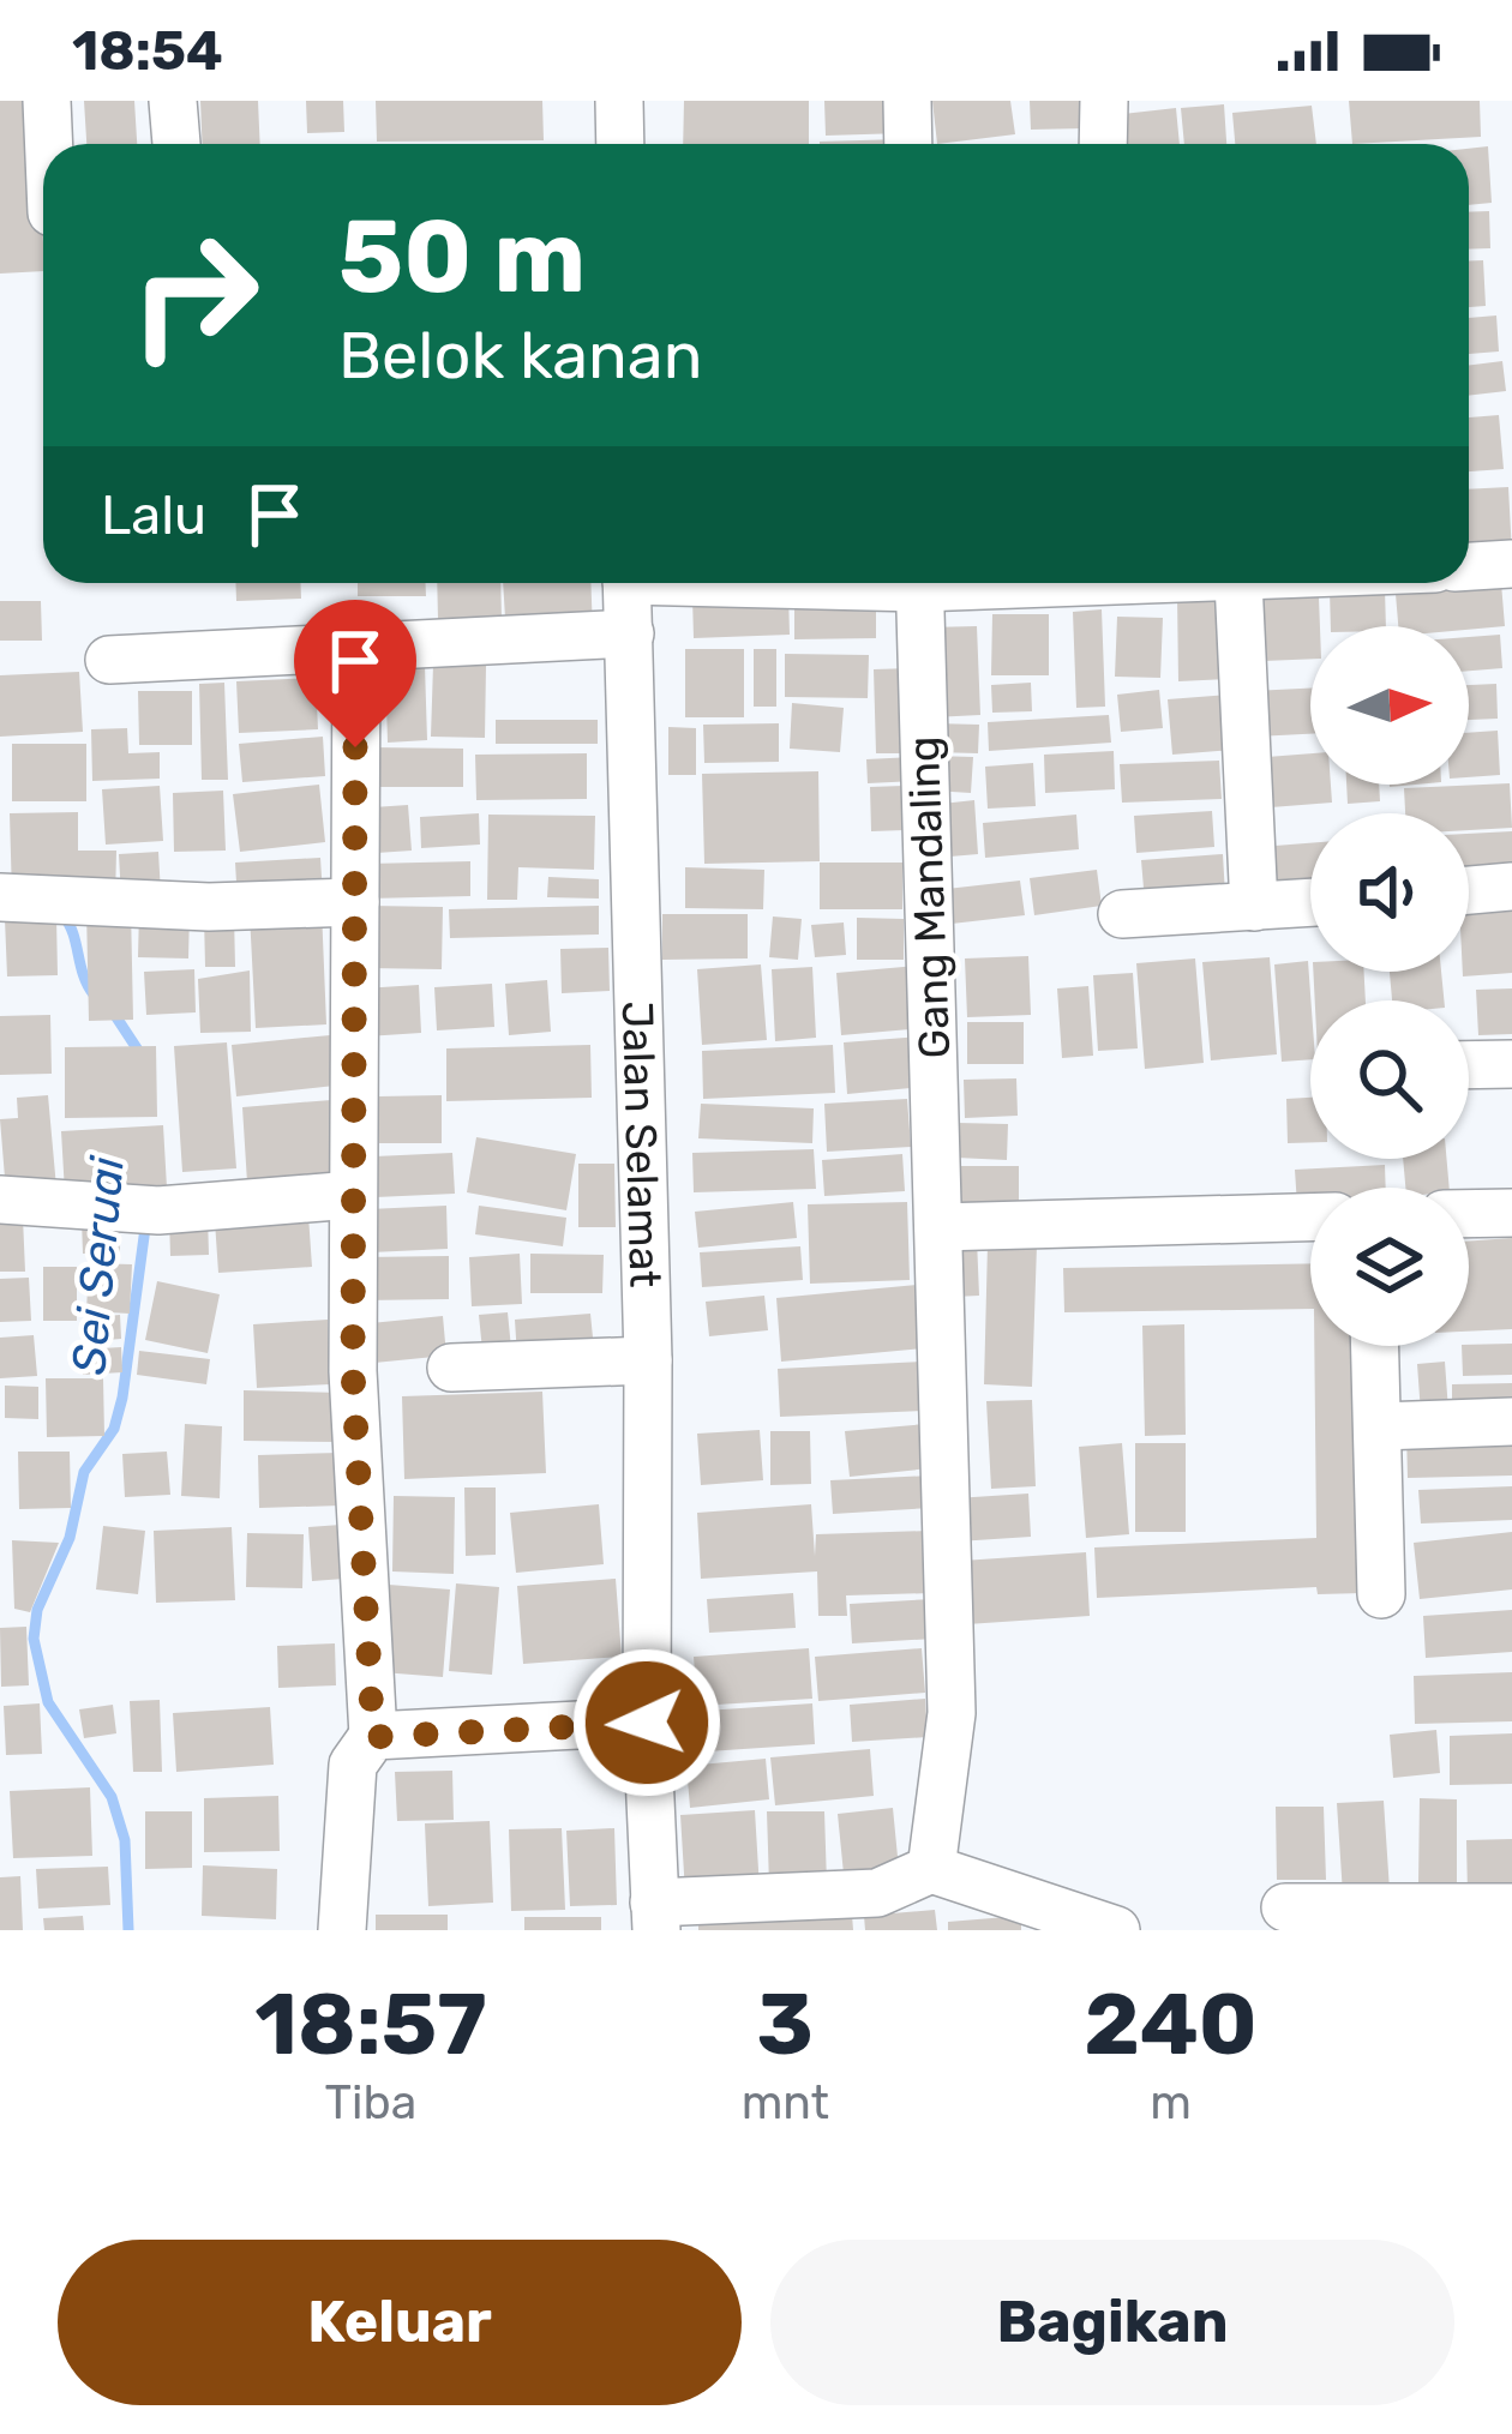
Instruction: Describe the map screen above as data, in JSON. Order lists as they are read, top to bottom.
{
  "streets": {
    "street": ["Gang Mandaling", "Jalan Selamat"]
  },
  "water": ["Sei Seruai"],
  "north": "right",
  "page": {
    "status": "18:54",
    "turn": ["50 m", "Belok kanan"],
    "then": "Lalu",
    "eta": [
      "18:57",
      "Tiba",
      "3",
      "mnt",
      "240",
      "m"
    ],
    "buttons": ["Keluar", "Bagikan"]
  }
}
